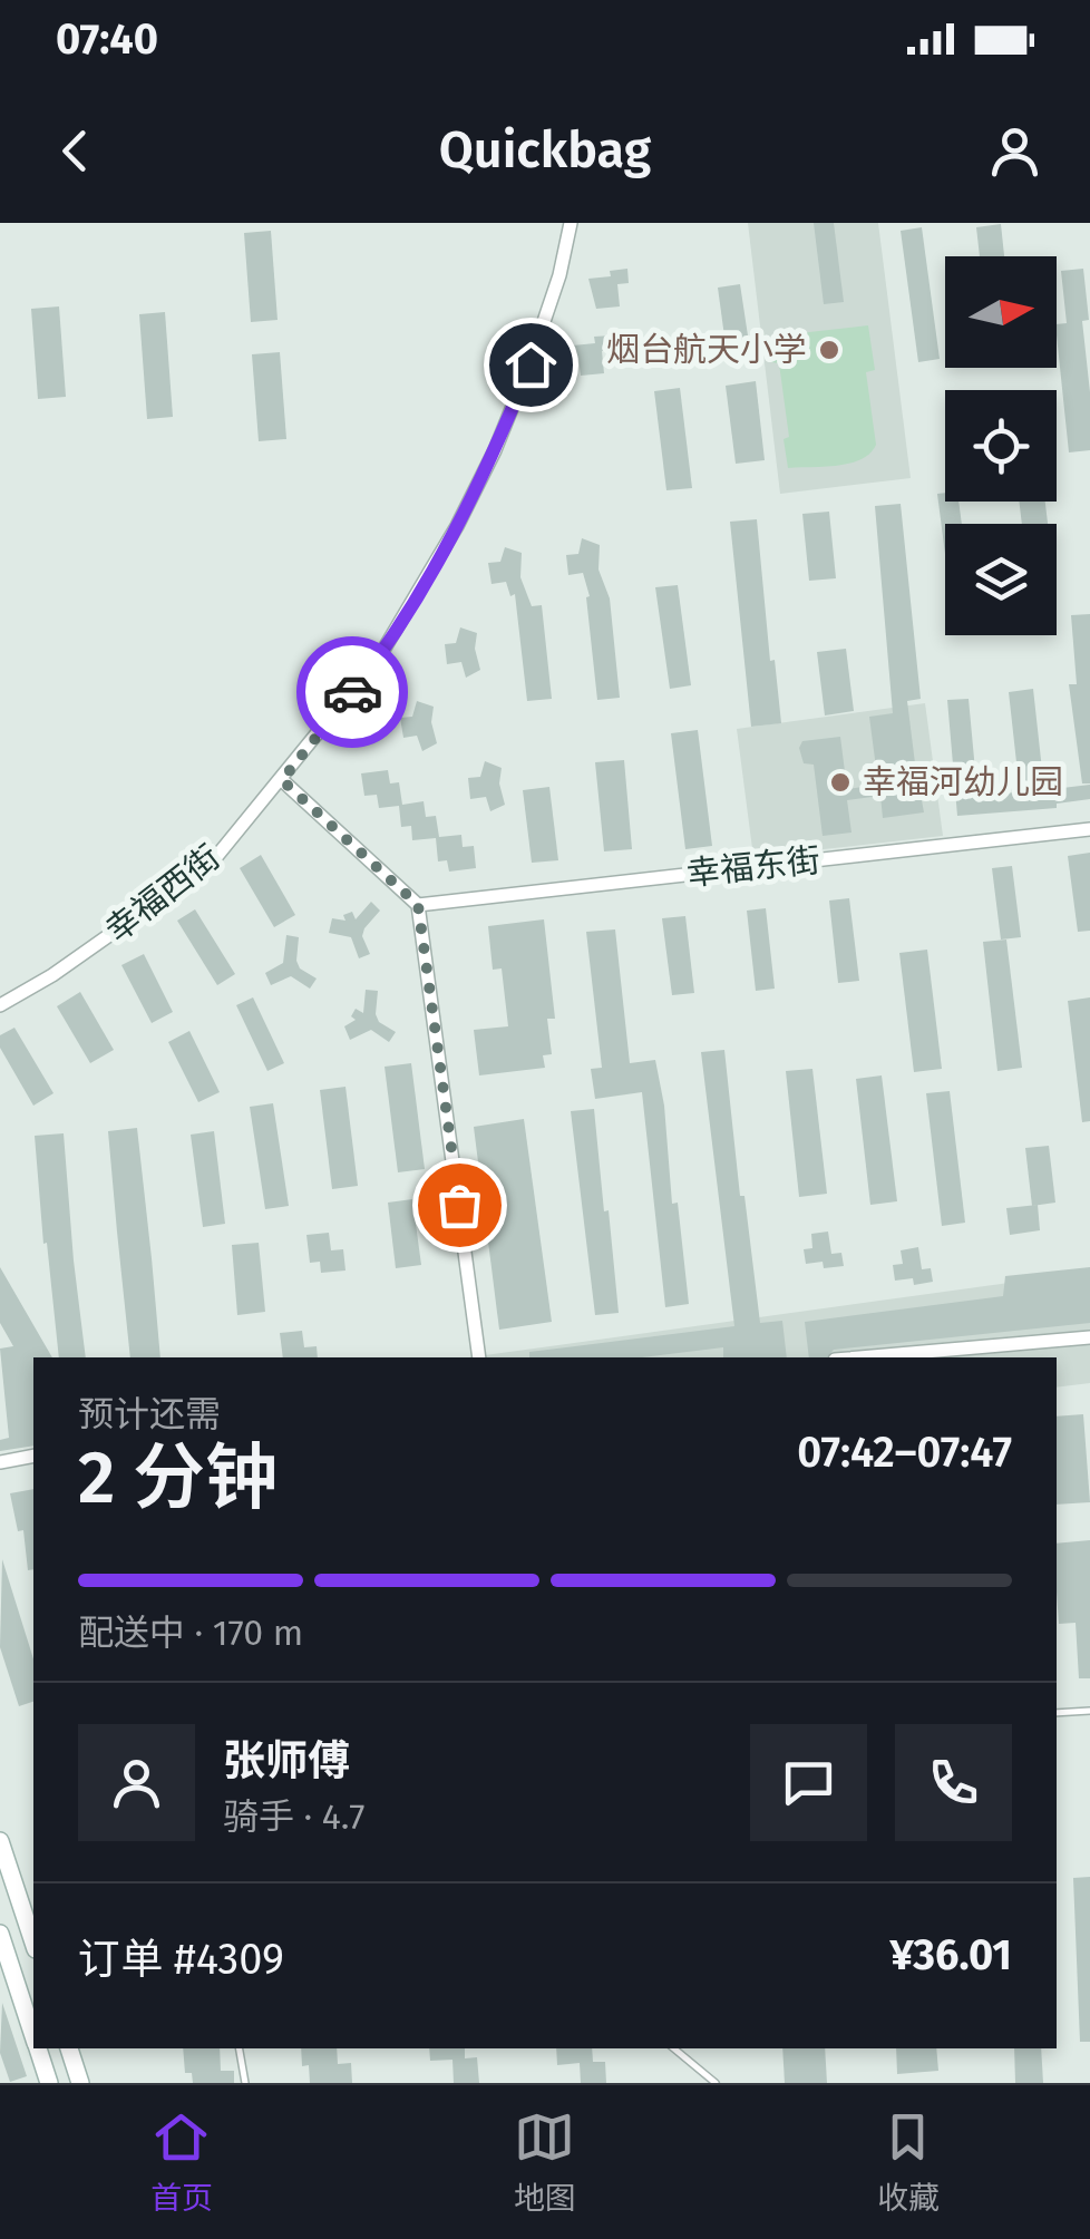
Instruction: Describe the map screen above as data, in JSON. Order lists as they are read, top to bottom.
{
  "streets": {
    "street": ["幸福东街", "幸福西街"]
  },
  "places": ["烟台航天小学", "幸福河幼儿园"],
  "north": "right",
  "page": {
    "status": "07:40",
    "header": "Quickbag",
    "heading": ["2 分钟", "预计还需", "07:42–07:47"],
    "panel": [
      "张师傅",
      "骑手 · 4.7",
      "订单 #4309",
      "¥36.01"
    ],
    "bar": "配送中 · 170 m",
    "tabs": ["首页", "地图", "收藏"]
  }
}
